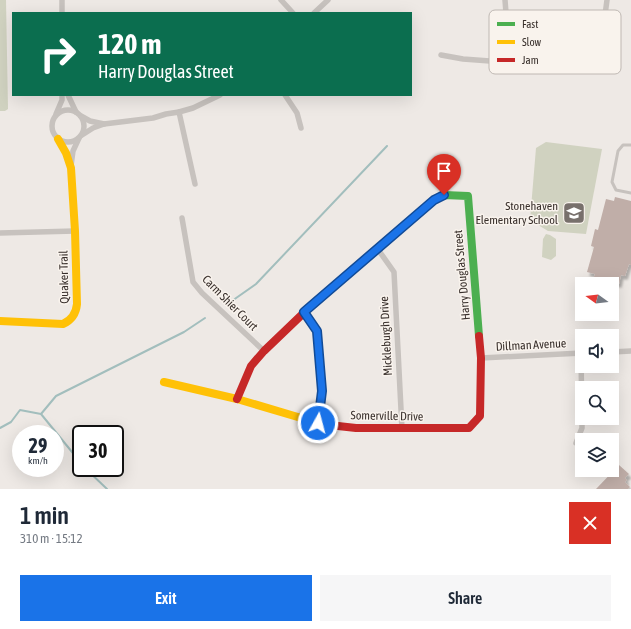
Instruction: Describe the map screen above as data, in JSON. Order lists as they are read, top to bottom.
{
  "streets": {
    "street": [
      "Harry Douglas Street",
      "Quaker Trail",
      "Carm Shier Court",
      "Mickleburgh Drive",
      "Dillman Avenue",
      "Somerville Drive"
    ]
  },
  "crossings": [
    ["Harry Douglas Street", "Carm Shier Court"],
    ["Harry Douglas Street", "Mickleburgh Drive"],
    ["Harry Douglas Street", "Dillman Avenue"],
    ["Harry Douglas Street", "Somerville Drive"],
    ["Mickleburgh Drive", "Somerville Drive"],
    ["Dillman Avenue", "Somerville Drive"]
  ],
  "places": {
    "school or university": ["Stonehaven Elementary School"]
  },
  "legend": ["Fast", "Slow", "Jam"],
  "north": "left",
  "page": {
    "turn": ["120 m", "Harry Douglas Street"],
    "speed": "29 km/h",
    "limit": "30",
    "heading": ["1 min", "310 m · 15:12"],
    "buttons": ["Exit", "Share"]
  }
}
